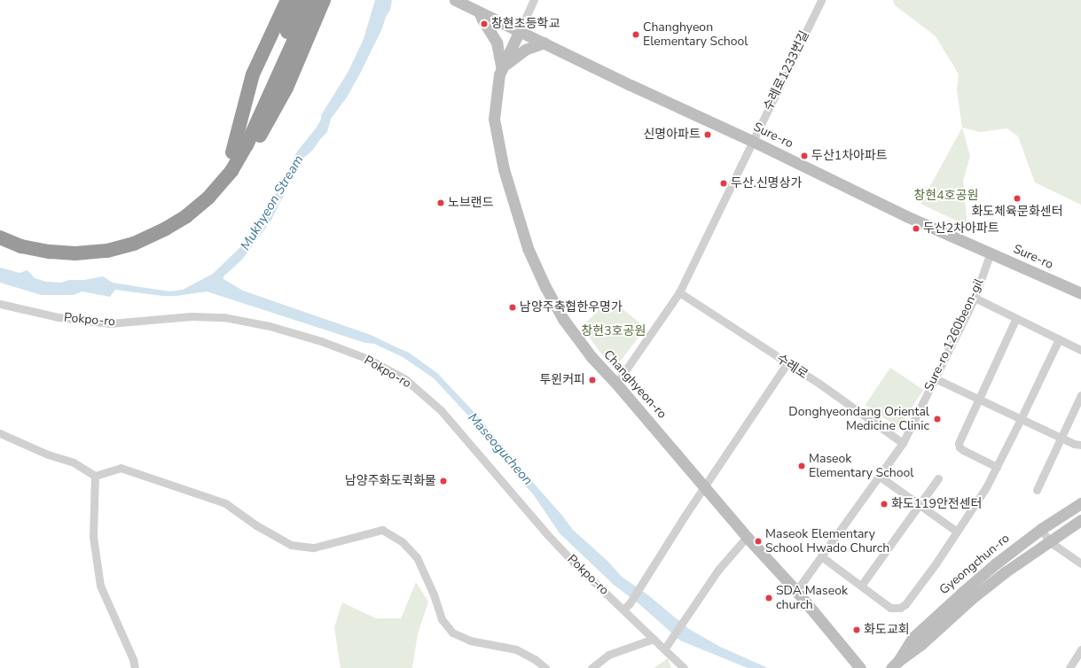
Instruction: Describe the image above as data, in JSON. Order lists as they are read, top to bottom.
{
  "streets": {
    "street": [
      "수레로1233번길",
      "Sure-ro",
      "Pokpo-ro",
      "Sure-ro 1260beon-gil",
      "수레로",
      "Changhyeon-ro",
      "Gyeongchun-ro"
    ]
  },
  "crossings": [
    ["수레로1233번길", "Sure-ro"],
    ["Sure-ro", "Sure-ro 1260beon-gil"],
    ["Sure-ro", "Changhyeon-ro"],
    ["Sure-ro 1260beon-gil", "수레로"],
    ["Sure-ro 1260beon-gil", "Changhyeon-ro"]
  ],
  "water": ["Mukhyeon Stream", "Maseogucheon"],
  "parks": ["창현4호공원", "창현3호공원"],
  "places": [
    "창현초등학교",
    "Changhyeon Elementary School",
    "신명아파트",
    "두산1차아파트",
    "두산.신명상가",
    "화도체육문화센터",
    "노브랜드",
    "두산2차아파트",
    "남양주축협한우명가",
    "투윈커피",
    "Donghyeondang Oriental Medicine Clinic",
    "Maseok Elementary School",
    "남양주화도퀵화물",
    "화도119안전센터",
    "Maseok Elementary School Hwado Church",
    "SDA Maseok church",
    "화도교회"
  ]
}
